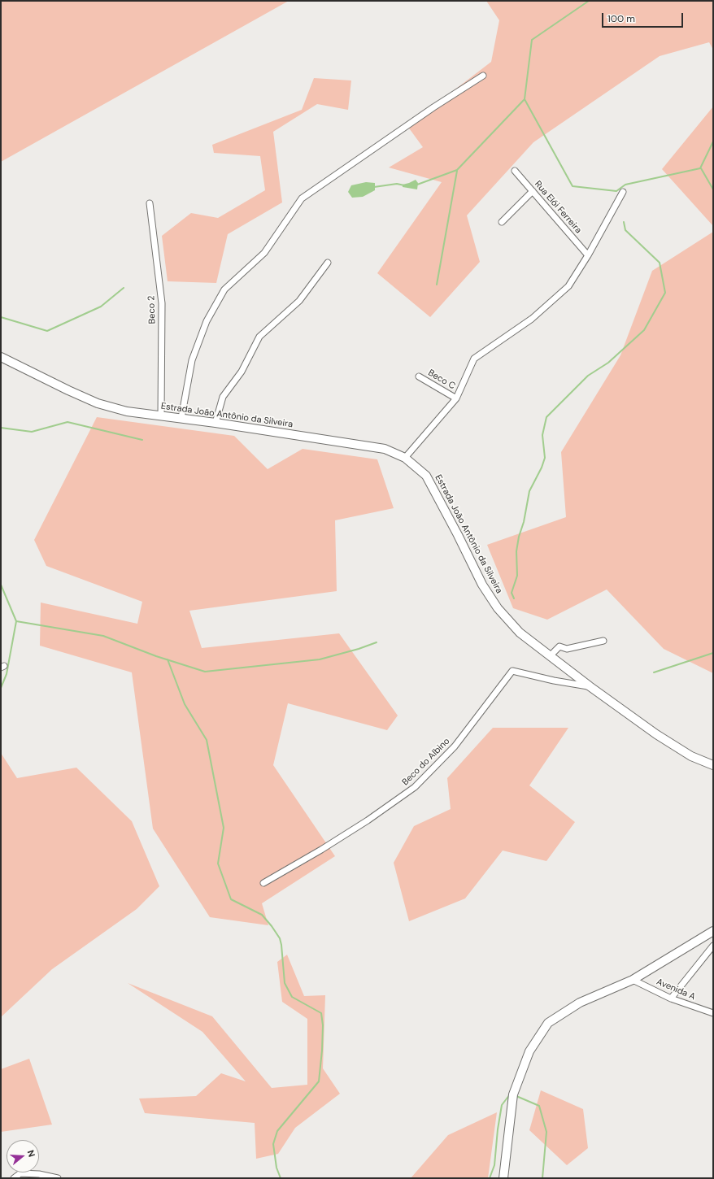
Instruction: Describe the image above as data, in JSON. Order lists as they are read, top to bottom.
{
  "streets": {
    "main road": ["Estrada João Antônio da Silveira"],
    "street": [
      "Rua Elói Ferreira",
      "Beco 2",
      "Beco C",
      "Beco do Albino",
      "Avenida A"
    ]
  },
  "crossings": [
    ["Beco 2", "Estrada João Antônio da Silveira"],
    ["Estrada João Antônio da Silveira", "Beco do Albino"]
  ],
  "scale_bar": "100 m",
  "north": "right"
}
